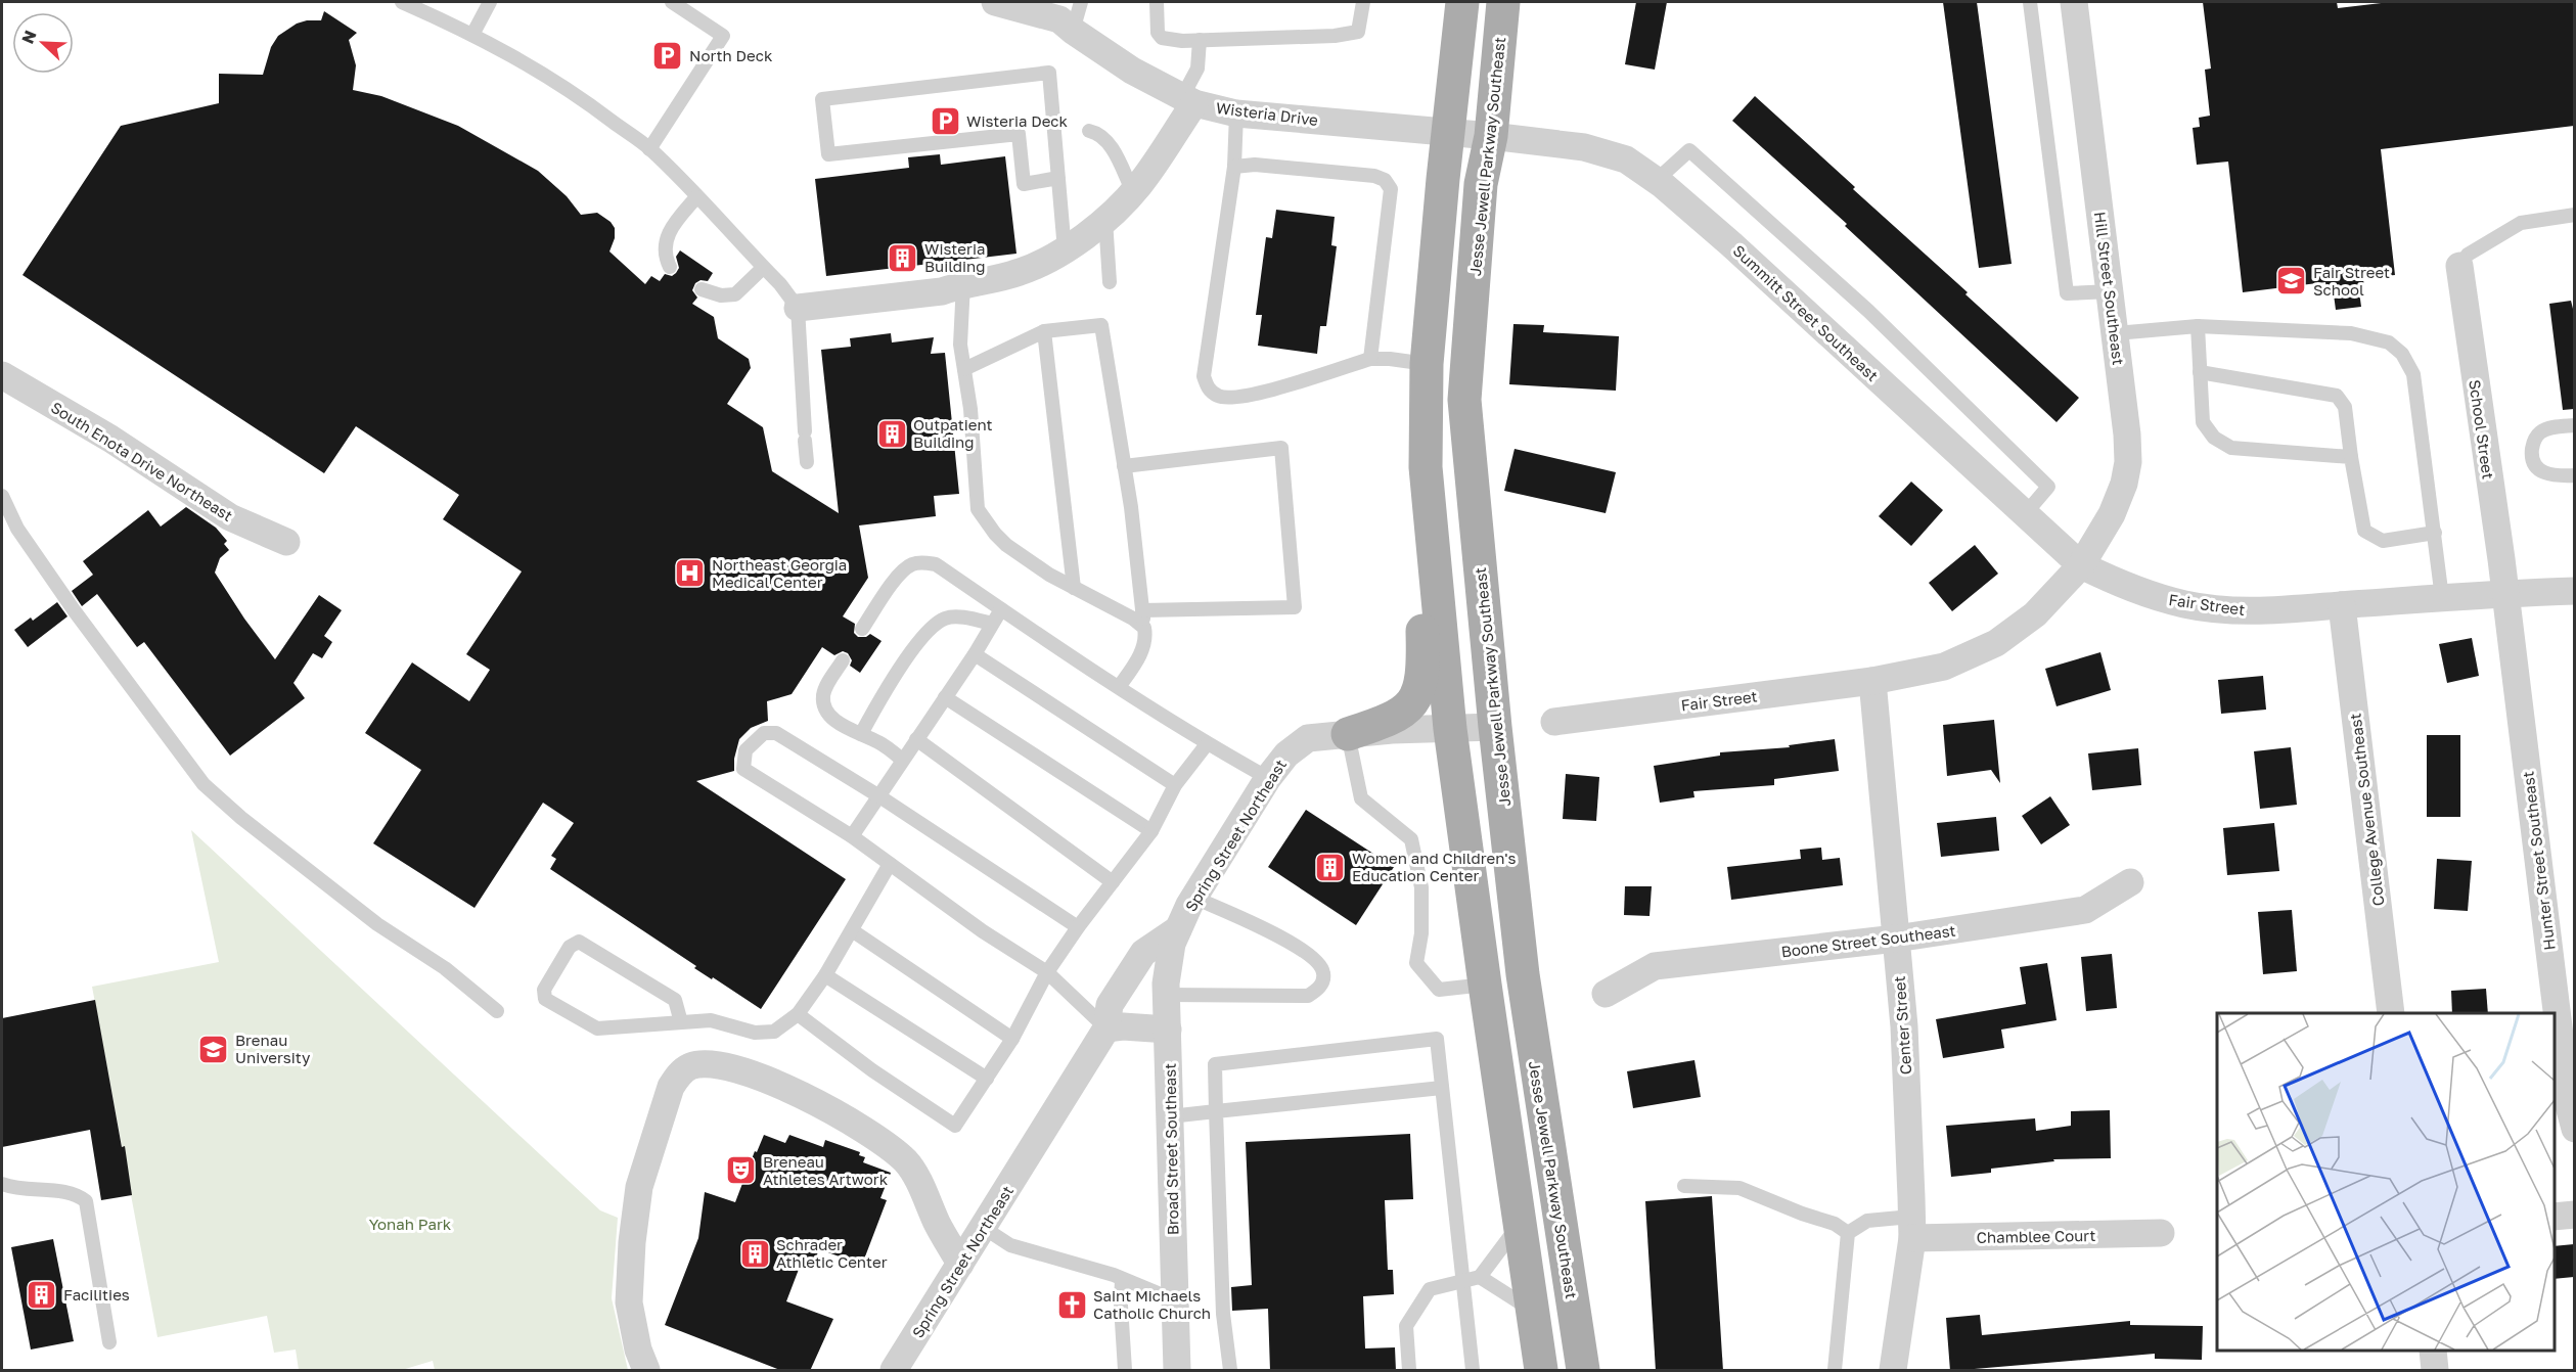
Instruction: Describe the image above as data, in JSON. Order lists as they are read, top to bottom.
{
  "streets": {
    "main road": ["Jesse Jewell Parkway Southeast"],
    "street": [
      "Wisteria Drive",
      "Hill Street Southeast",
      "Summitt Street Southeast",
      "School Street",
      "South Enota Drive Northeast",
      "Fair Street",
      "College Avenue Southeast",
      "Spring Street Northeast",
      "Hunter Street Southeast",
      "Boone Street Southeast",
      "Center Street",
      "Broad Street Southeast",
      "Chamblee Court"
    ]
  },
  "crossings": [
    ["Wisteria Drive", "Jesse Jewell Parkway Southeast"],
    ["Wisteria Drive", "Summitt Street Southeast"],
    ["Jesse Jewell Parkway Southeast", "Summitt Street Southeast"],
    ["Jesse Jewell Parkway Southeast", "Spring Street Northeast"],
    ["Hill Street Southeast", "Summitt Street Southeast"],
    ["Hill Street Southeast", "Fair Street"],
    ["Summitt Street Southeast", "Fair Street"],
    ["School Street", "Fair Street"],
    ["School Street", "Hunter Street Southeast"],
    ["Fair Street", "College Avenue Southeast"],
    ["Fair Street", "Hunter Street Southeast"],
    ["Fair Street", "Center Street"],
    ["Spring Street Northeast", "Broad Street Southeast"],
    ["Boone Street Southeast", "Center Street"],
    ["Center Street", "Chamblee Court"]
  ],
  "parks": ["Yonah Park"],
  "places": {
    "parking": ["North Deck", "Wisteria Deck"],
    "building": [
      "Wisteria Building",
      "Outpatient Building",
      "Women and Children's Education Center",
      "Schrader Athletic Center",
      "Facilities"
    ],
    "school or university": ["Fair Street School", "Brenau University"],
    "hospital": ["Northeast Georgia Medical Center"],
    "theatre": ["Breneau Athletes Artwork"],
    "church": ["Saint Michaels Catholic Church"]
  },
  "north": "top left"
}
